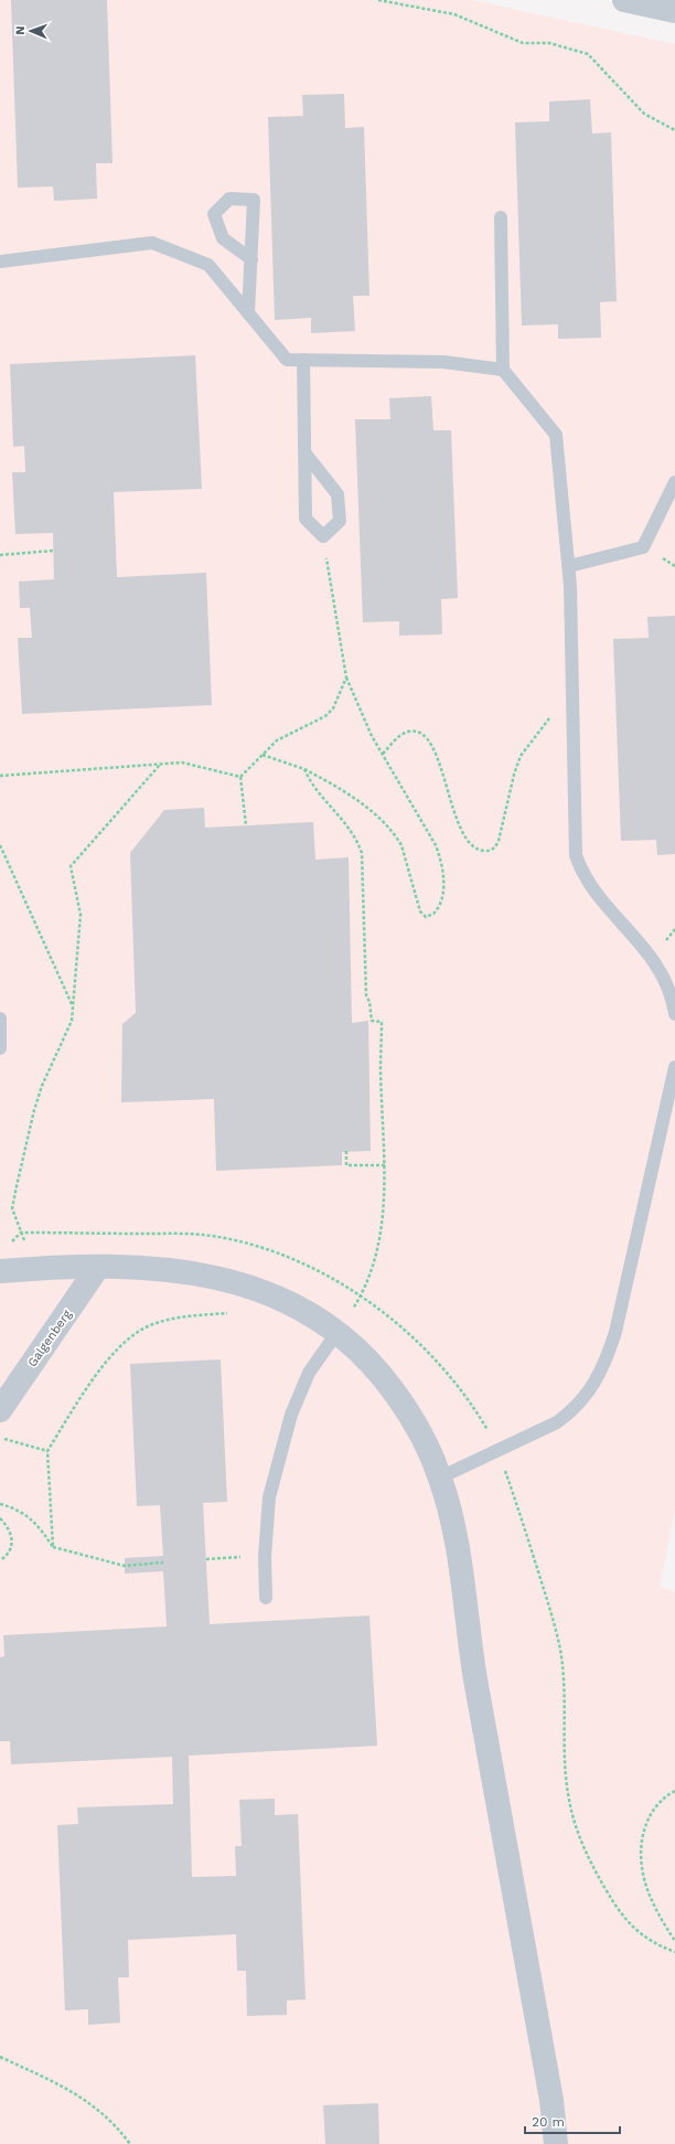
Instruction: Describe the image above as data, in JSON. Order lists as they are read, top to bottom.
{
  "streets": {
    "street": ["Galgenberg"]
  },
  "scale_bar": "20 m",
  "north": "left"
}
